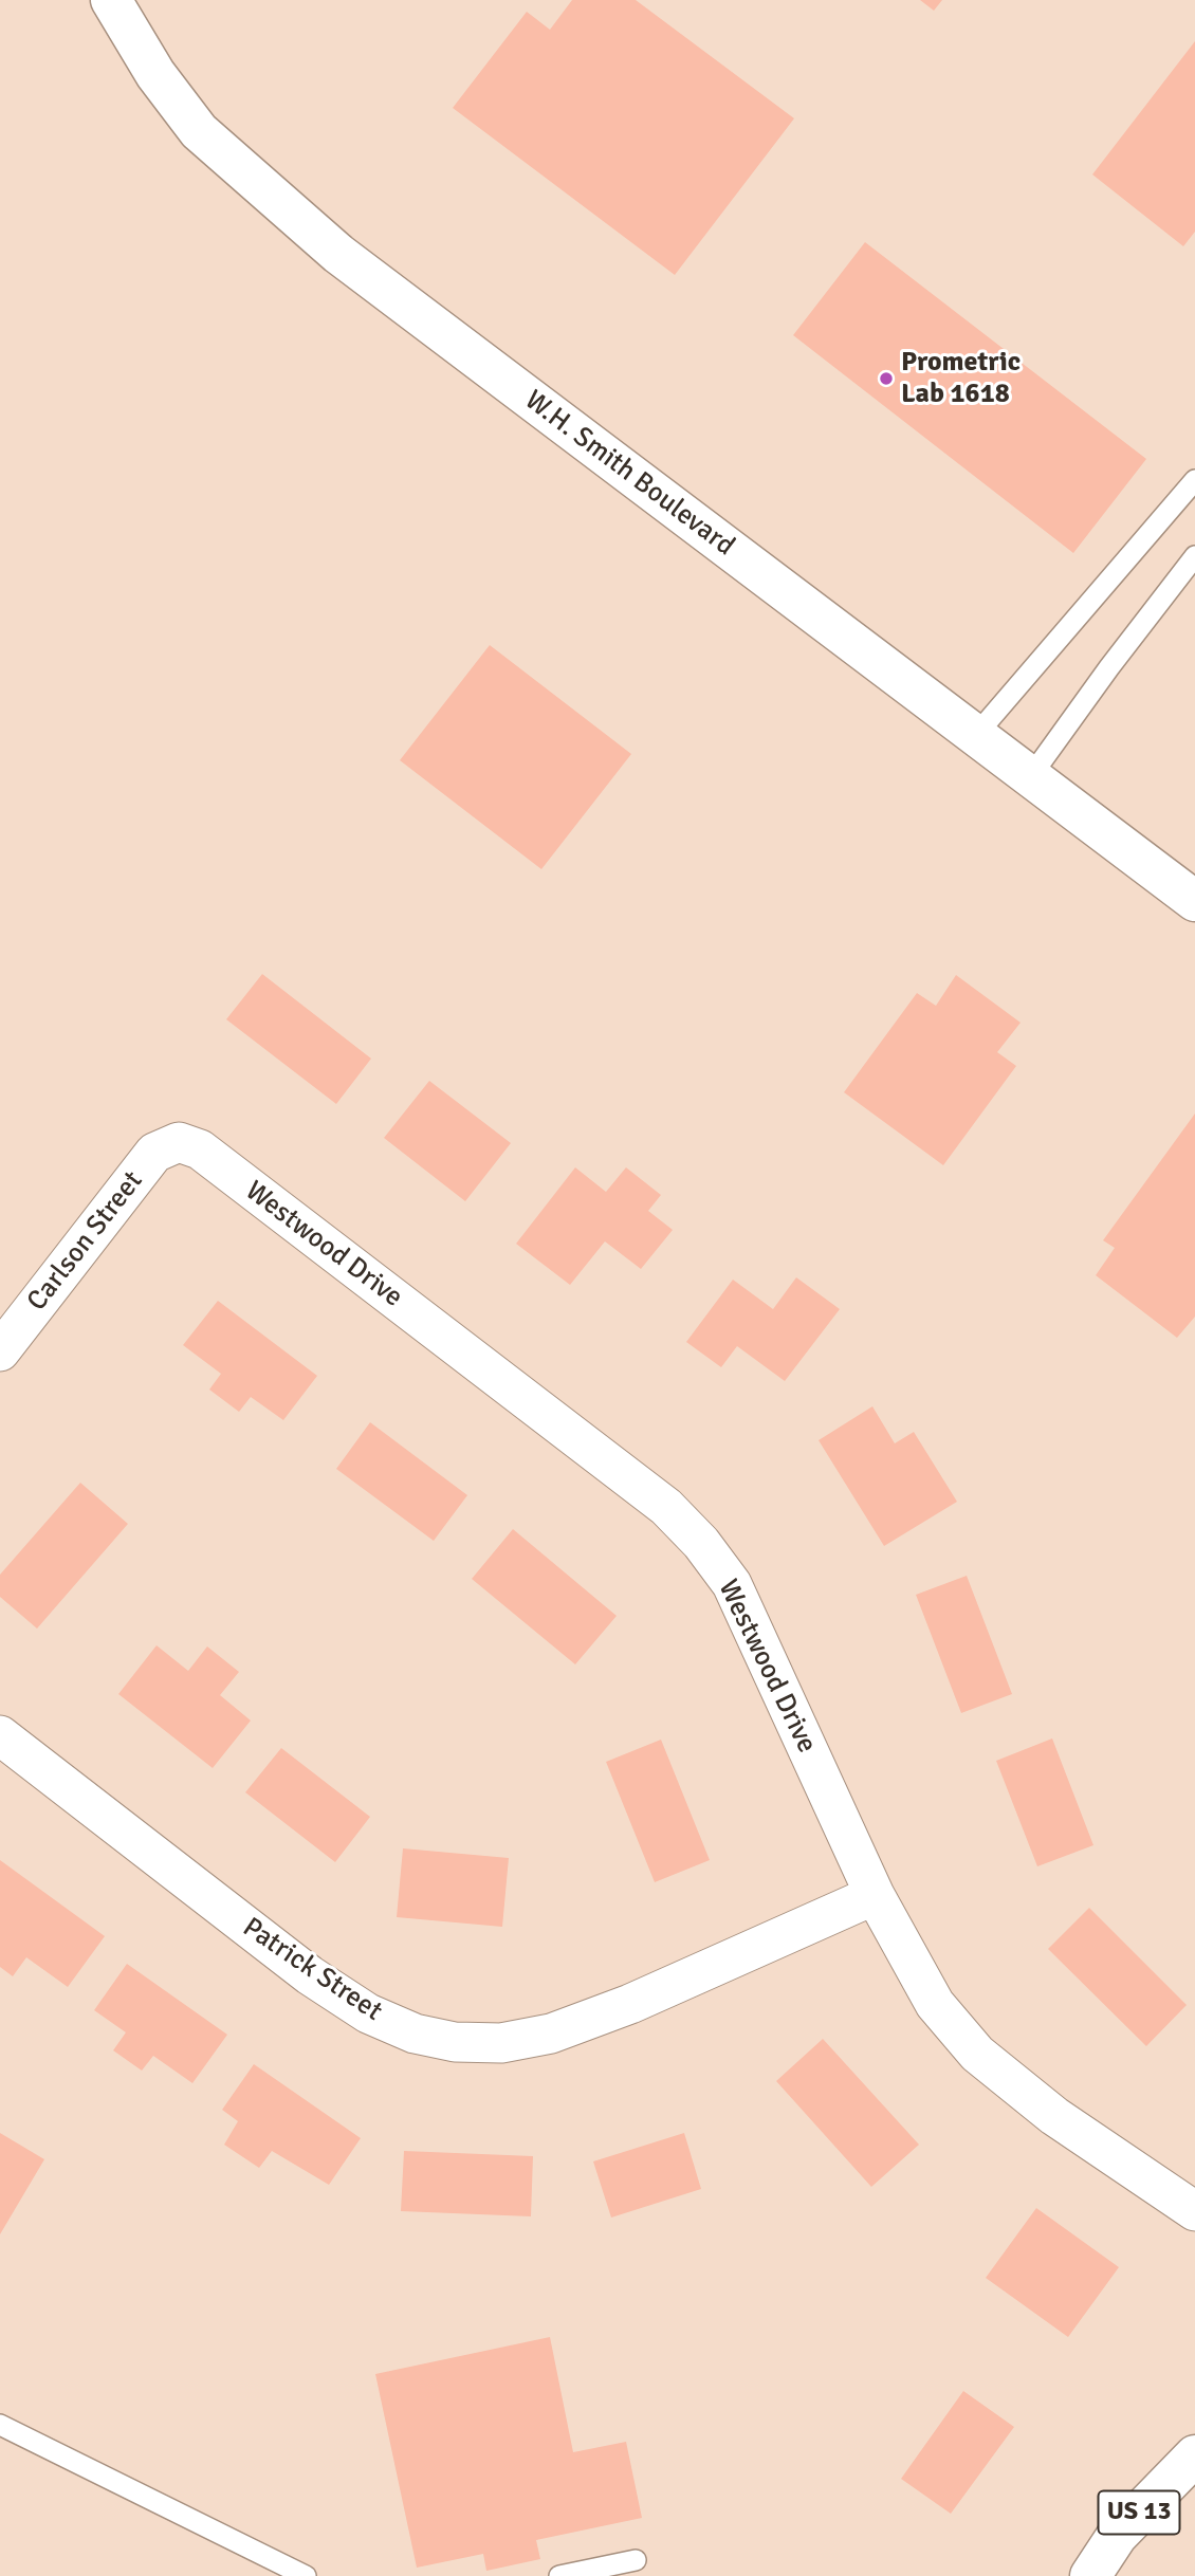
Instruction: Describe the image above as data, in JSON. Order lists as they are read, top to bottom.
{
  "streets": {
    "street": [
      "W.H. Smith Boulevard",
      "Carlson Street",
      "Westwood Drive",
      "Patrick Street",
      "US 13"
    ]
  },
  "crossings": [
    ["Carlson Street", "Westwood Drive"],
    ["Westwood Drive", "Patrick Street"]
  ],
  "places": ["Prometric Lab 1618"]
}
